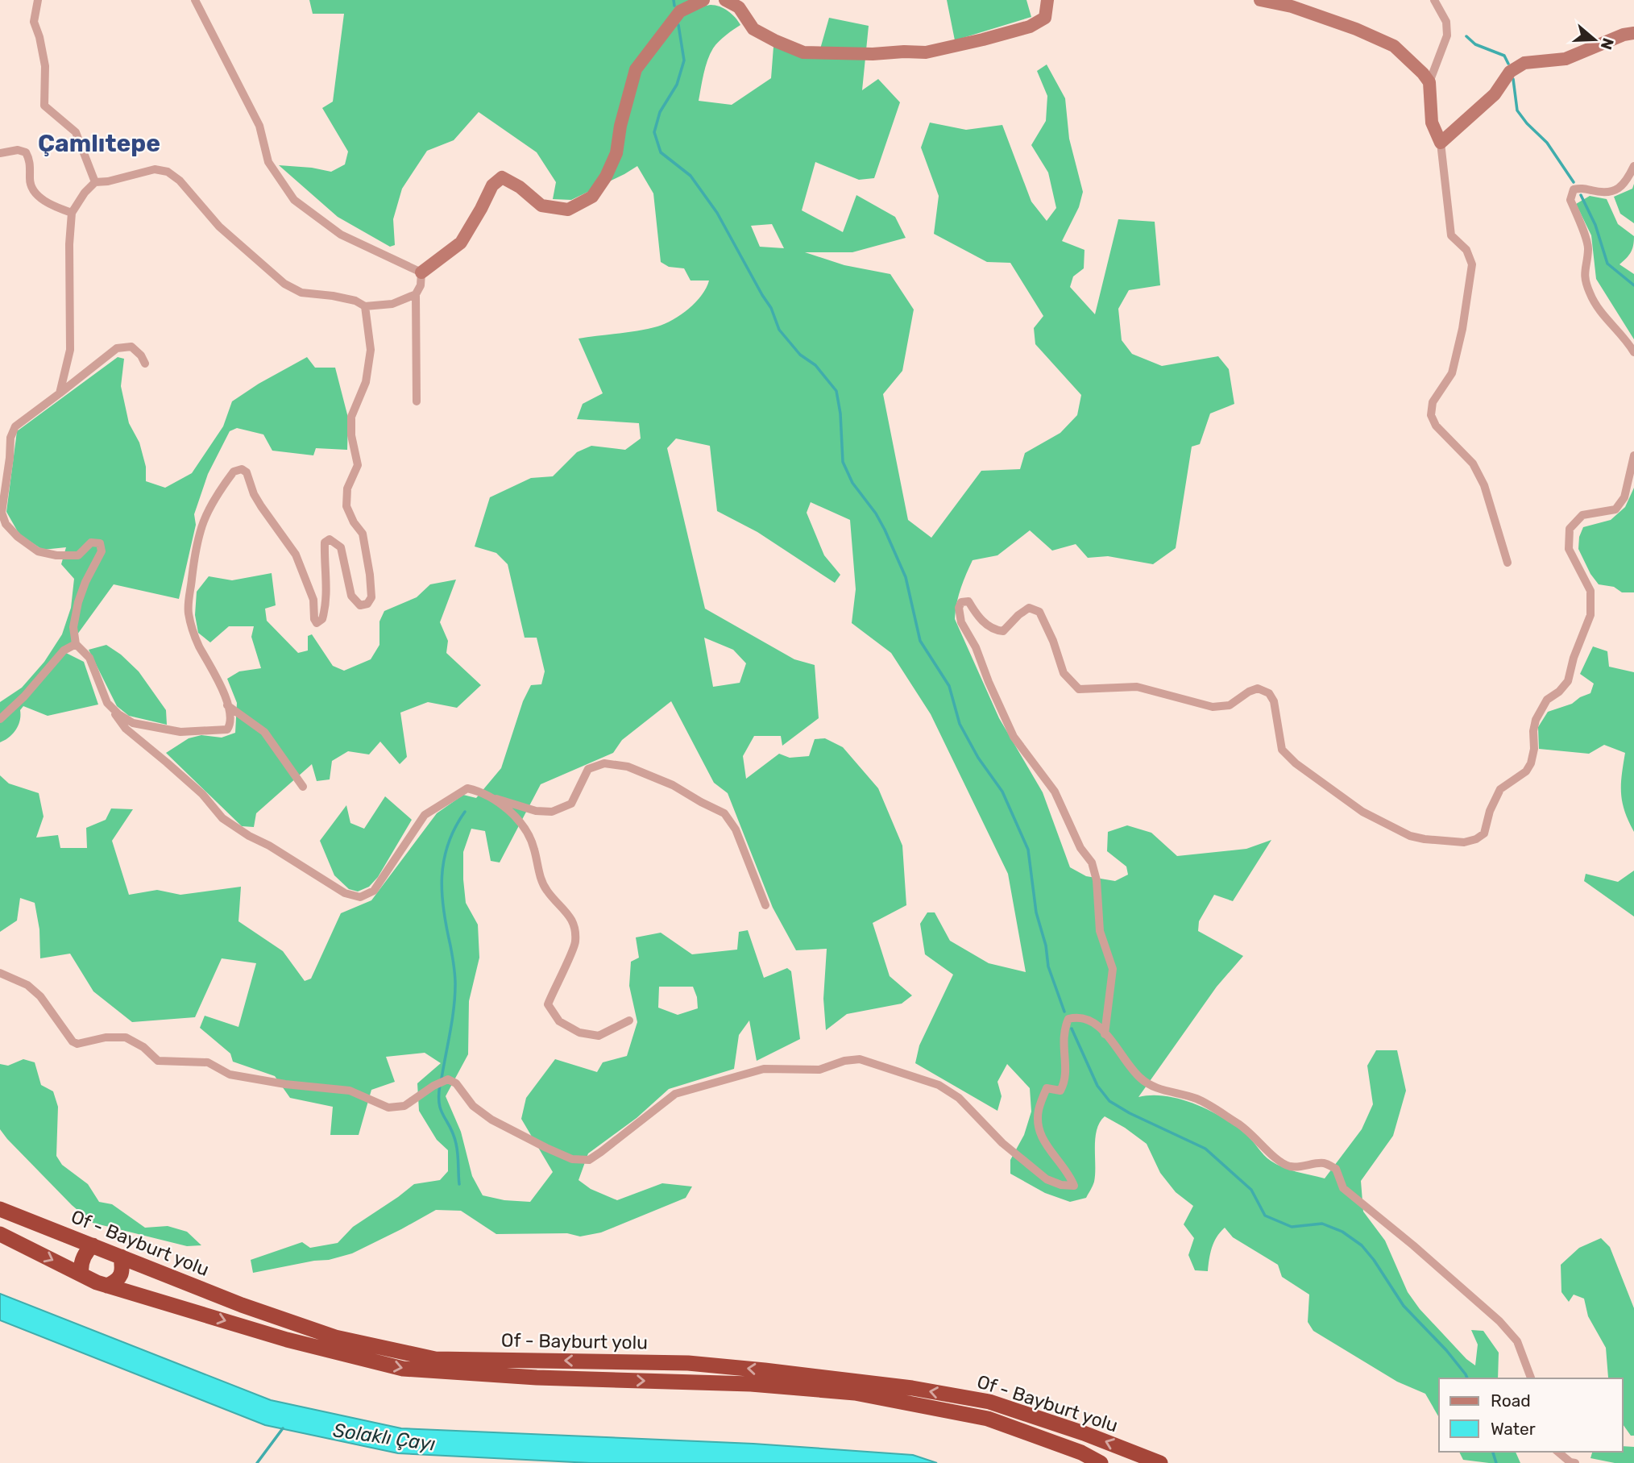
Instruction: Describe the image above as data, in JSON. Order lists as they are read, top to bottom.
{
  "streets": {
    "highway": ["Of - Bayburt yolu"]
  },
  "districts": ["Çamlıtepe"],
  "water": ["Solaklı Çayı"],
  "legend": ["Road", "Water"],
  "north": "right"
}
